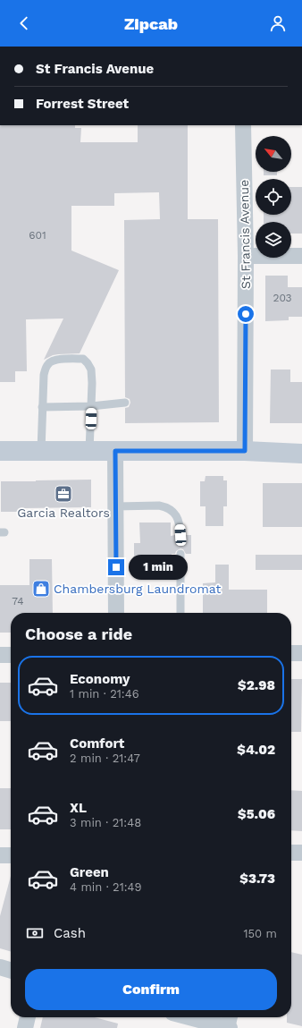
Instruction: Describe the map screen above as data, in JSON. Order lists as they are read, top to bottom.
{
  "streets": {
    "street": ["St Francis Avenue"]
  },
  "places": {
    "office": ["Garcia Realtors"],
    "shop": ["Chambersburg Laundromat"]
  },
  "house_numbers": ["601", "203", "74"],
  "north": "top left",
  "page": {
    "header": "Zipcab",
    "banner": ["St Francis Avenue", "Forrest Street"],
    "bubble": "1 min",
    "heading": "Choose a ride",
    "list": [
      {
        "name": "Economy",
        "note": "1 min · 21:46",
        "value": "$2.98"
      },
      {
        "name": "Comfort",
        "note": "2 min · 21:47",
        "value": "$4.02"
      },
      {
        "name": "XL",
        "note": "3 min · 21:48",
        "value": "$5.06"
      },
      {
        "name": "Green",
        "note": "4 min · 21:49",
        "value": "$3.73"
      }
    ],
    "pay": ["Cash", "150 m"],
    "buttons": "Confirm"
  }
}
